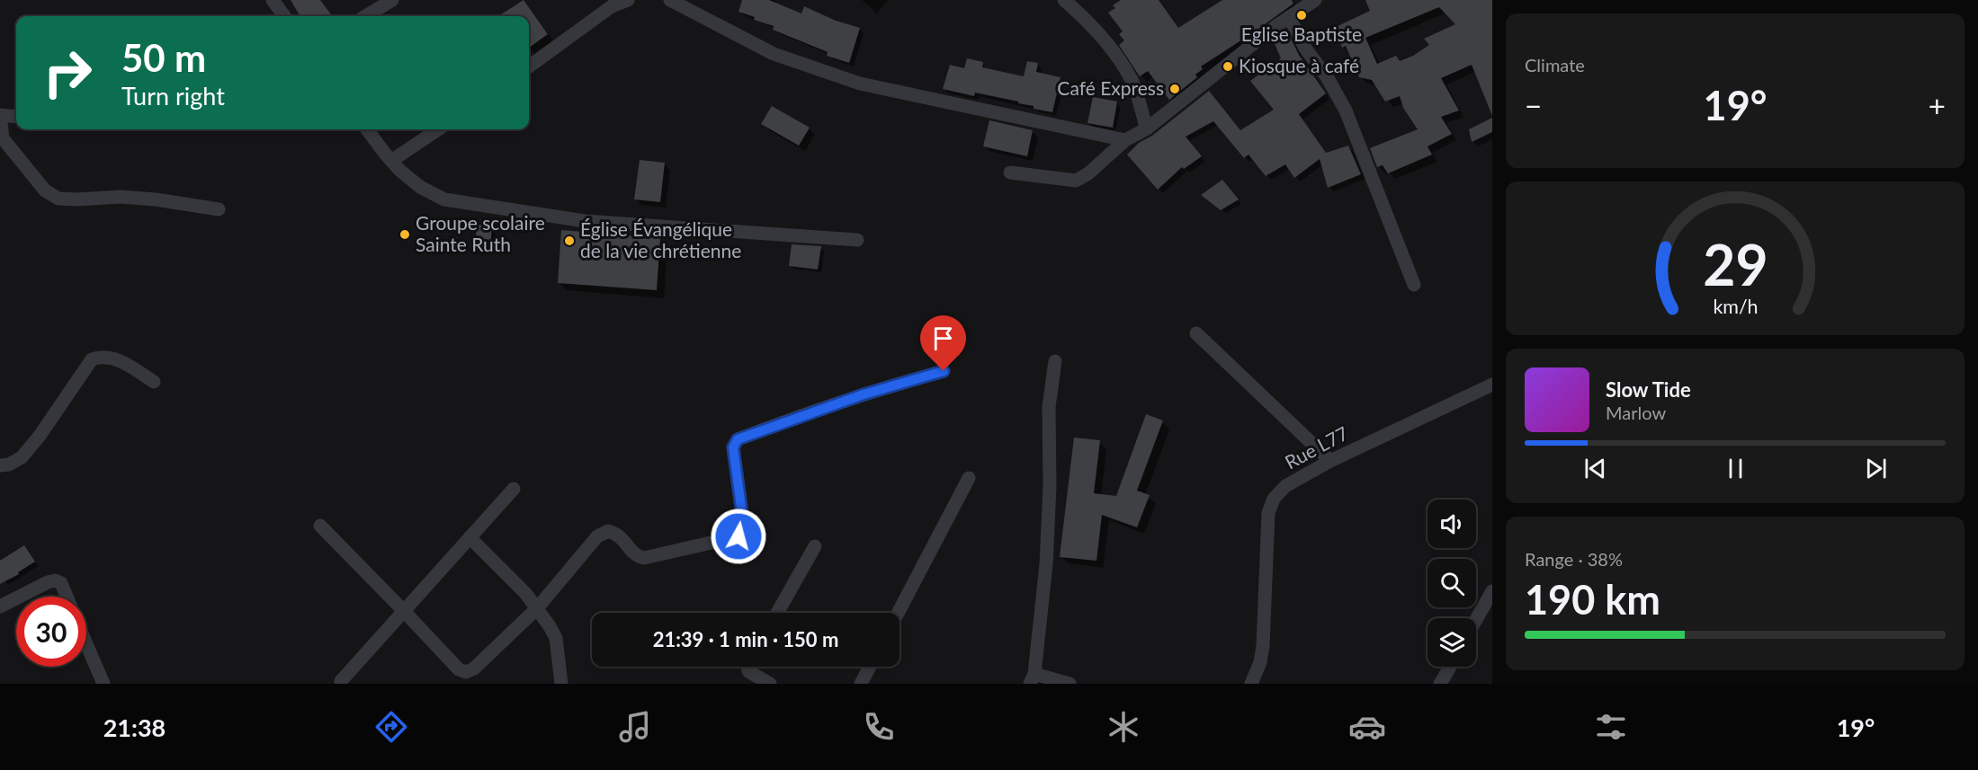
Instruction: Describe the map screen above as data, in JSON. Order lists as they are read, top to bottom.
{
  "streets": {
    "street": ["Rue L77"]
  },
  "places": [
    "Eglise Baptiste",
    "Kiosque à café",
    "Café Express",
    "Groupe scolaire Sainte Ruth",
    "Église Évangélique de la vie chrétienne"
  ],
  "page": {
    "tile": [
      "Climate",
      ["Range · 38%", "190 km"]
    ],
    "turn": ["50 m", "Turn right"],
    "heat": ["−", "19°", "+"],
    "song": ["Slow Tide", "Marlow"],
    "limit": "30",
    "trip": "21:39 · 1 min · 150 m",
    "tabs": ["21:38", "19°"],
    "gauge": ["29", "km/h"]
  }
}
